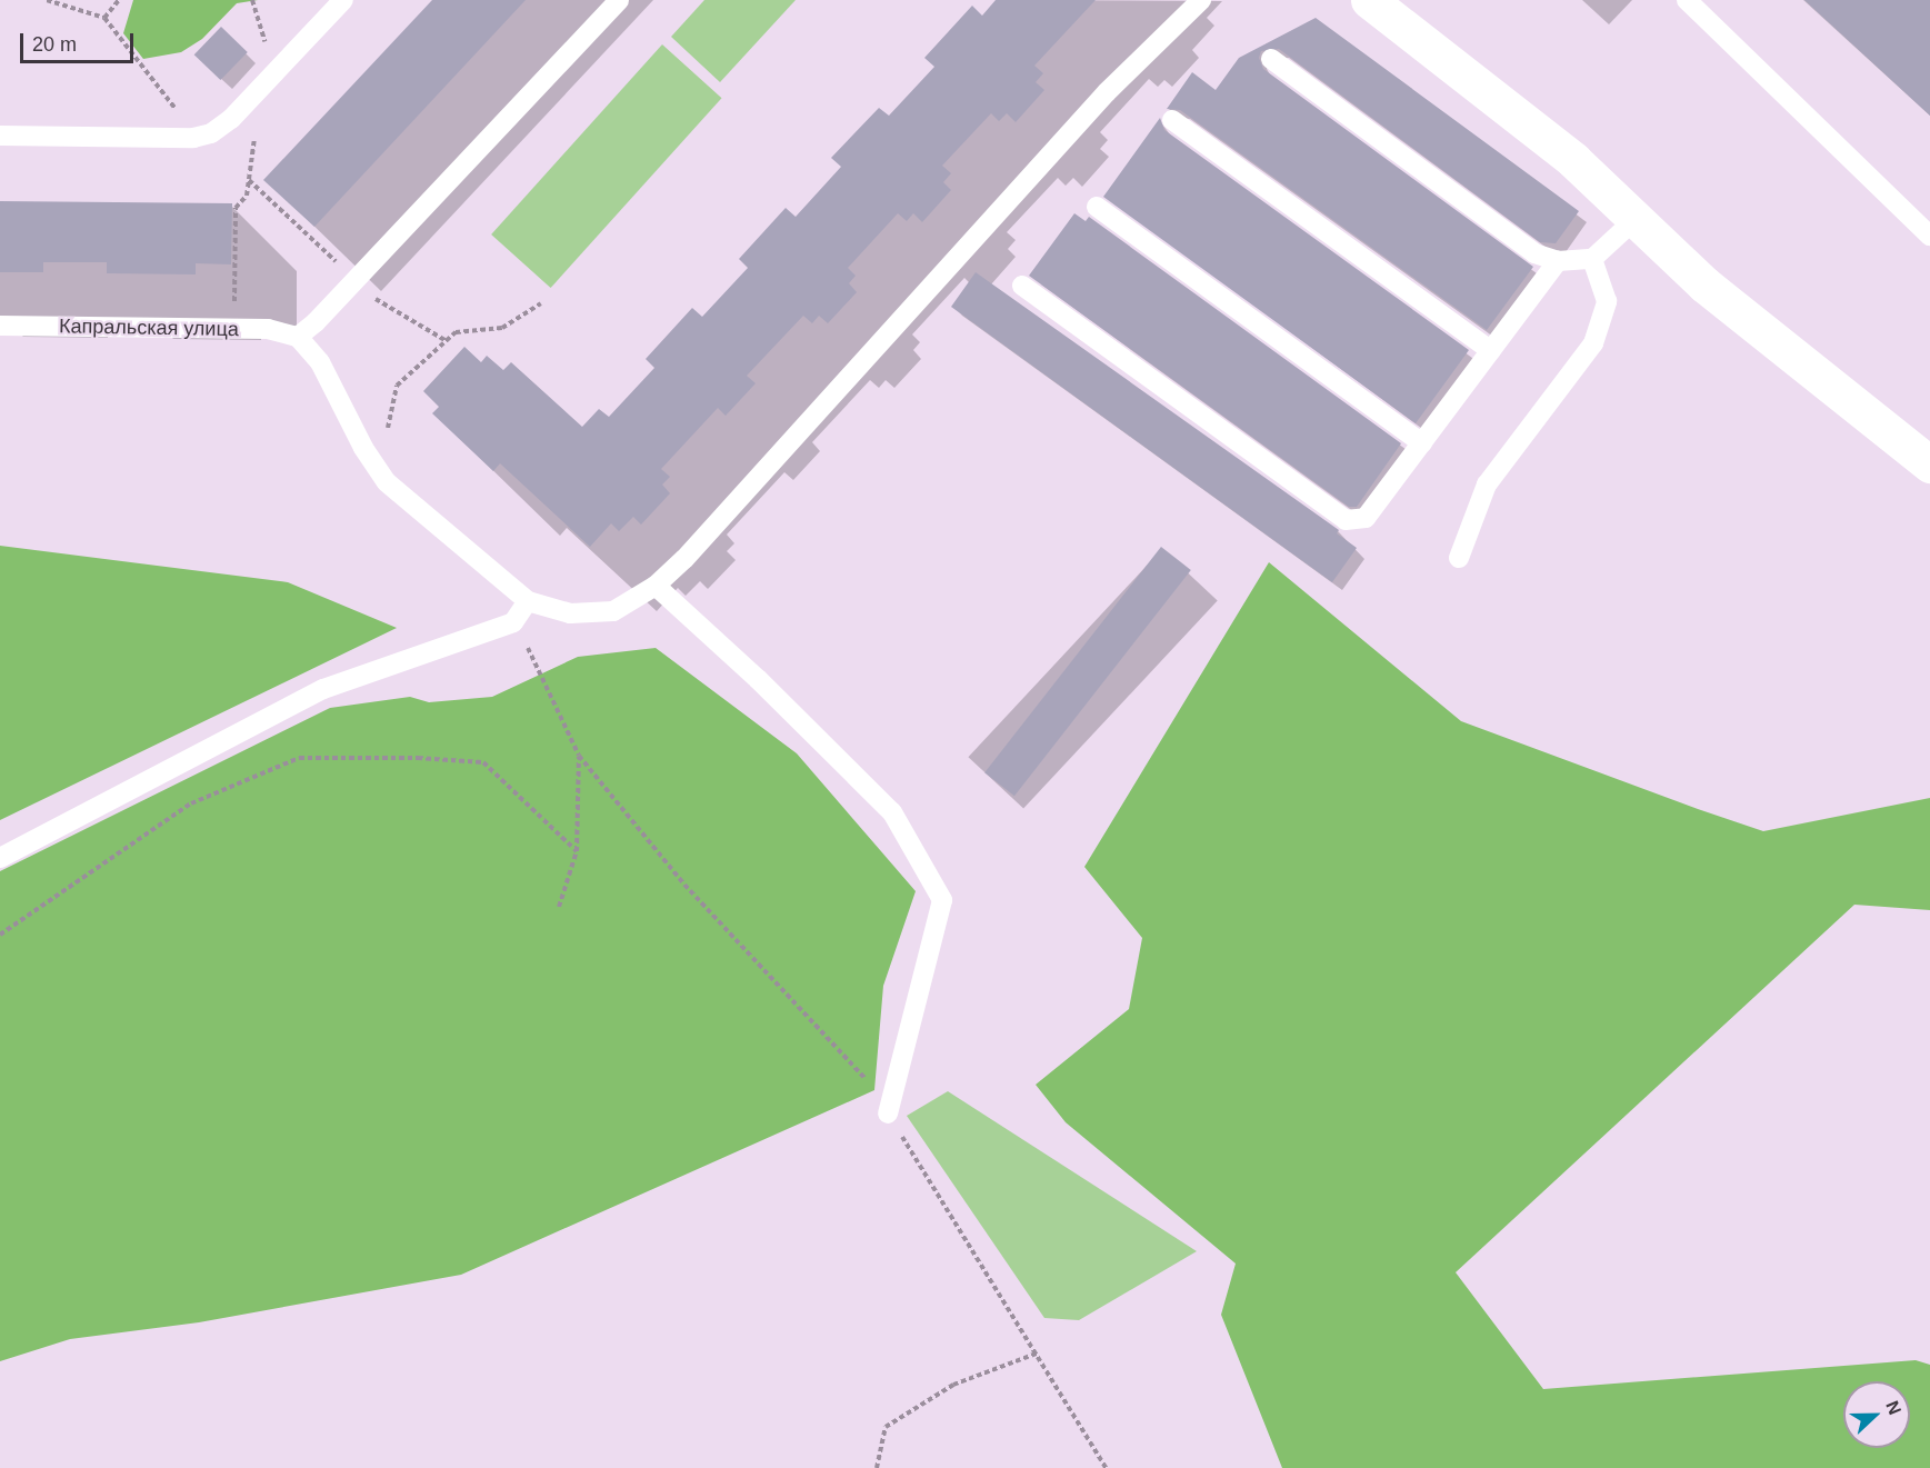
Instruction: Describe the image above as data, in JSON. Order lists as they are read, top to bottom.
{
  "streets": {
    "lane": ["Капральская улица"]
  },
  "scale_bar": "20 m",
  "north": "right"
}
